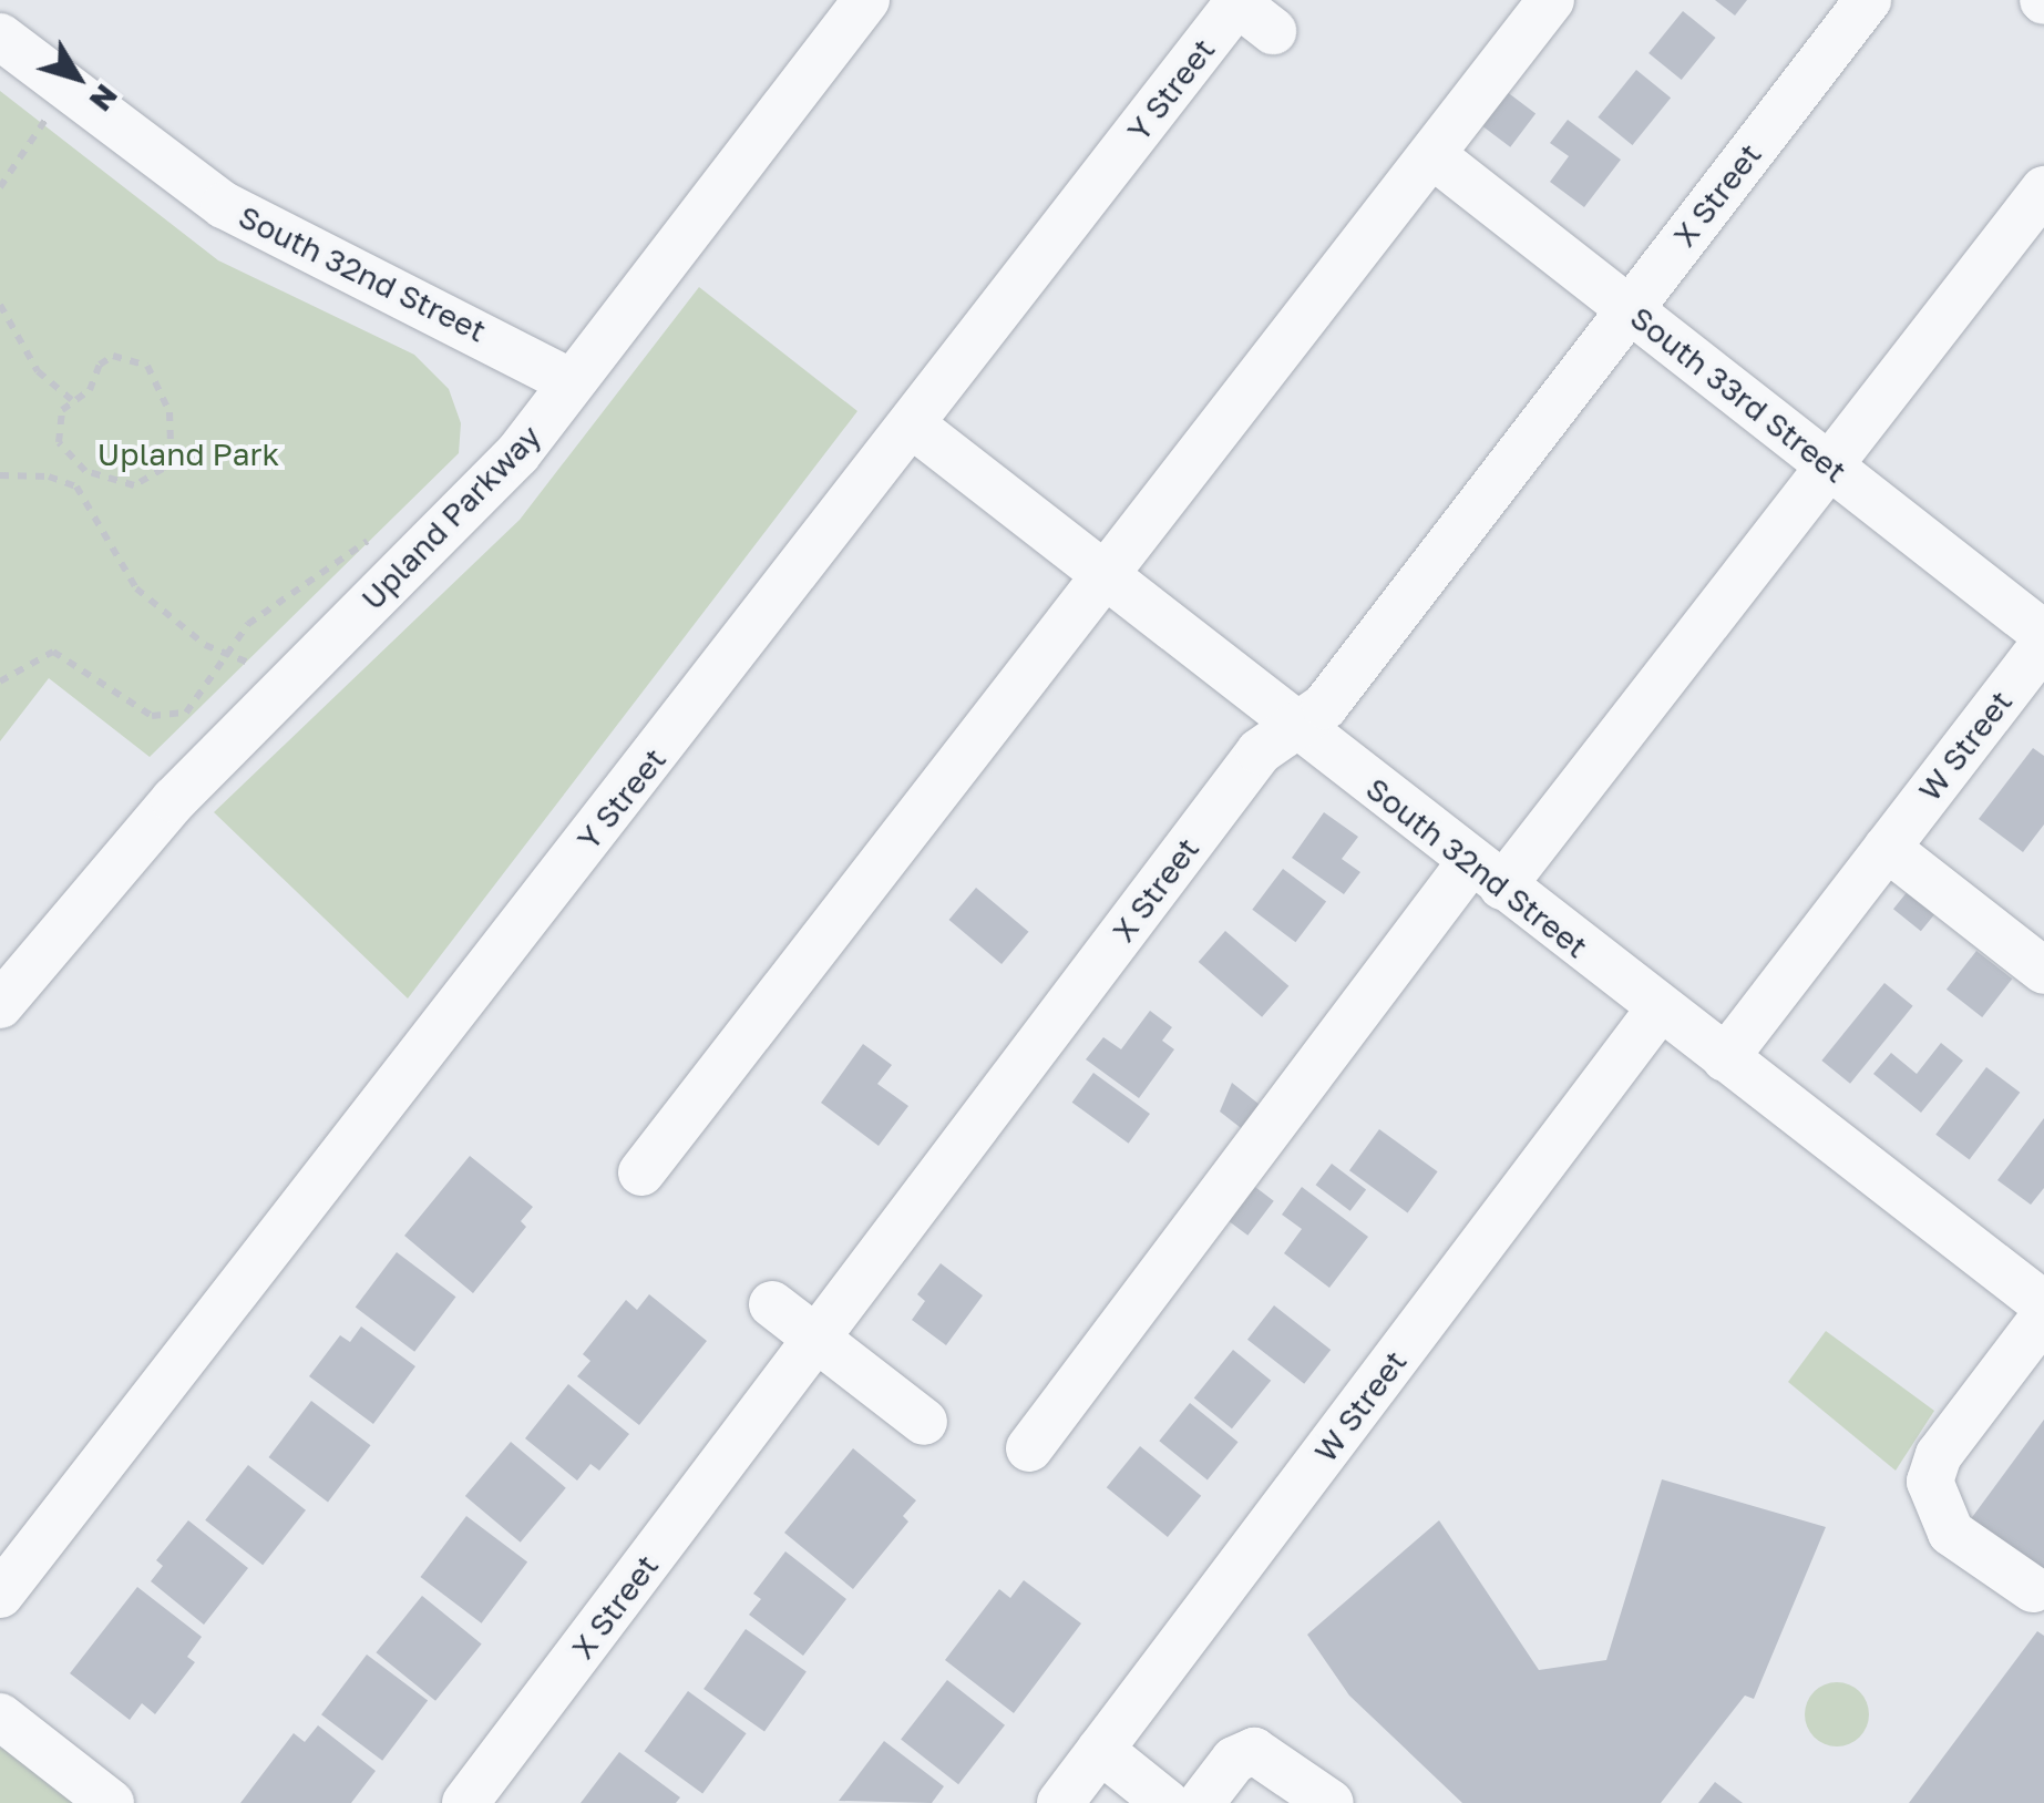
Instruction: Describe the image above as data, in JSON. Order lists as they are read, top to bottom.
{
  "streets": {
    "street": [
      "Y Street",
      "X Street",
      "South 32nd Street",
      "South 33rd Street",
      "Upland Parkway",
      "W Street"
    ]
  },
  "crossings": [
    ["Y Street", "South 32nd Street"],
    ["X Street", "South 32nd Street"],
    ["X Street", "South 33rd Street"],
    ["South 32nd Street", "Upland Parkway"],
    ["South 32nd Street", "W Street"]
  ],
  "parks": ["Upland Park"],
  "north": "bottom right"
}
